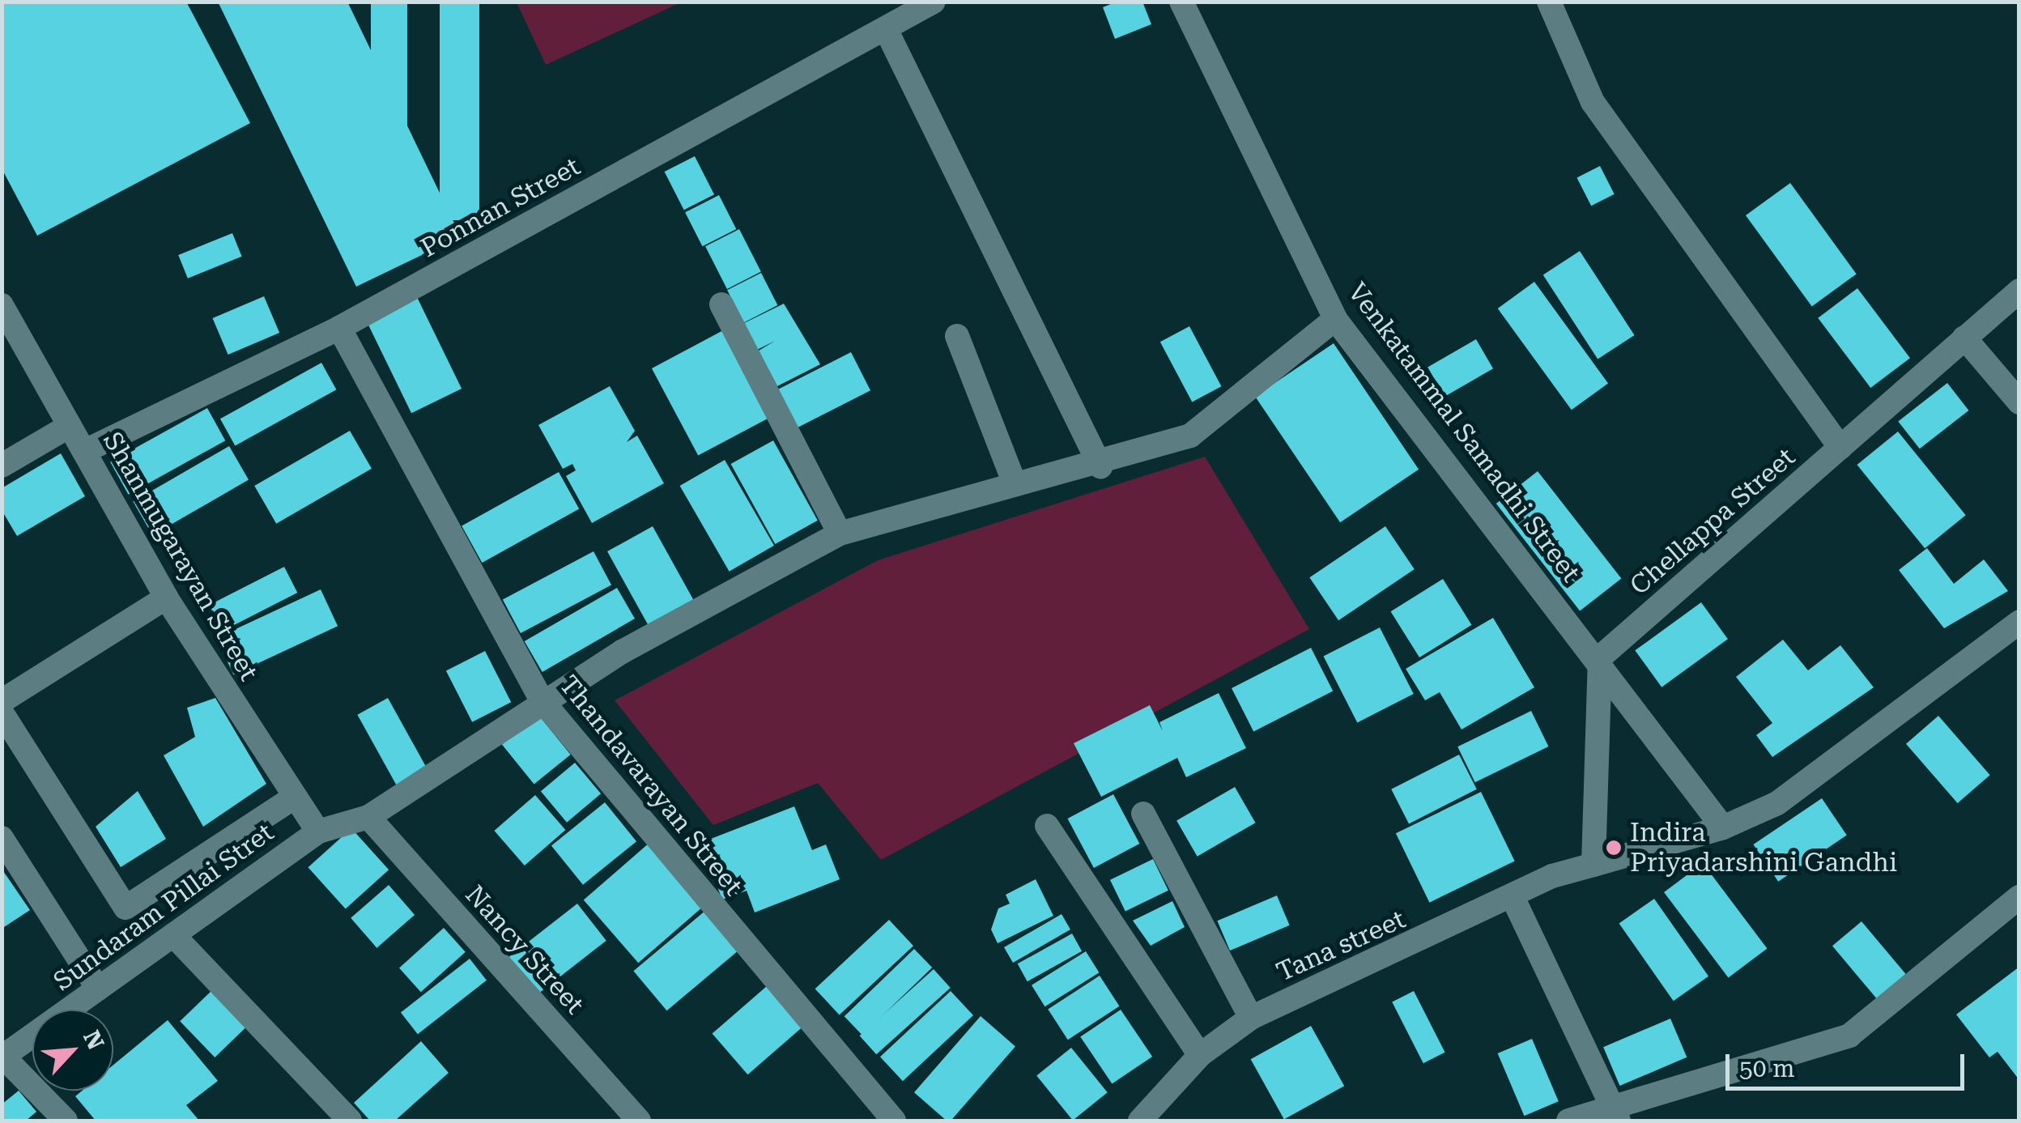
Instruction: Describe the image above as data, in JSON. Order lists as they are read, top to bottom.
{
  "streets": {
    "street": [
      "Ponnan Street",
      "Venkatammal Samadhi Street",
      "Chellappa Street",
      "Shanmugarayan Street",
      "Thandavarayan Street",
      "Sundaram Pillai Stret",
      "Tana street",
      "Nancy Street"
    ]
  },
  "crossings": [
    ["Ponnan Street", "Shanmugarayan Street"],
    ["Ponnan Street", "Thandavarayan Street"],
    ["Venkatammal Samadhi Street", "Chellappa Street"],
    ["Venkatammal Samadhi Street", "Sundaram Pillai Stret"],
    ["Venkatammal Samadhi Street", "Tana street"],
    ["Shanmugarayan Street", "Sundaram Pillai Stret"],
    ["Thandavarayan Street", "Sundaram Pillai Stret"],
    ["Sundaram Pillai Stret", "Nancy Street"]
  ],
  "places": ["Indira Priyadarshini Gandhi"],
  "scale_bar": "50 m",
  "north": "top right"
}
